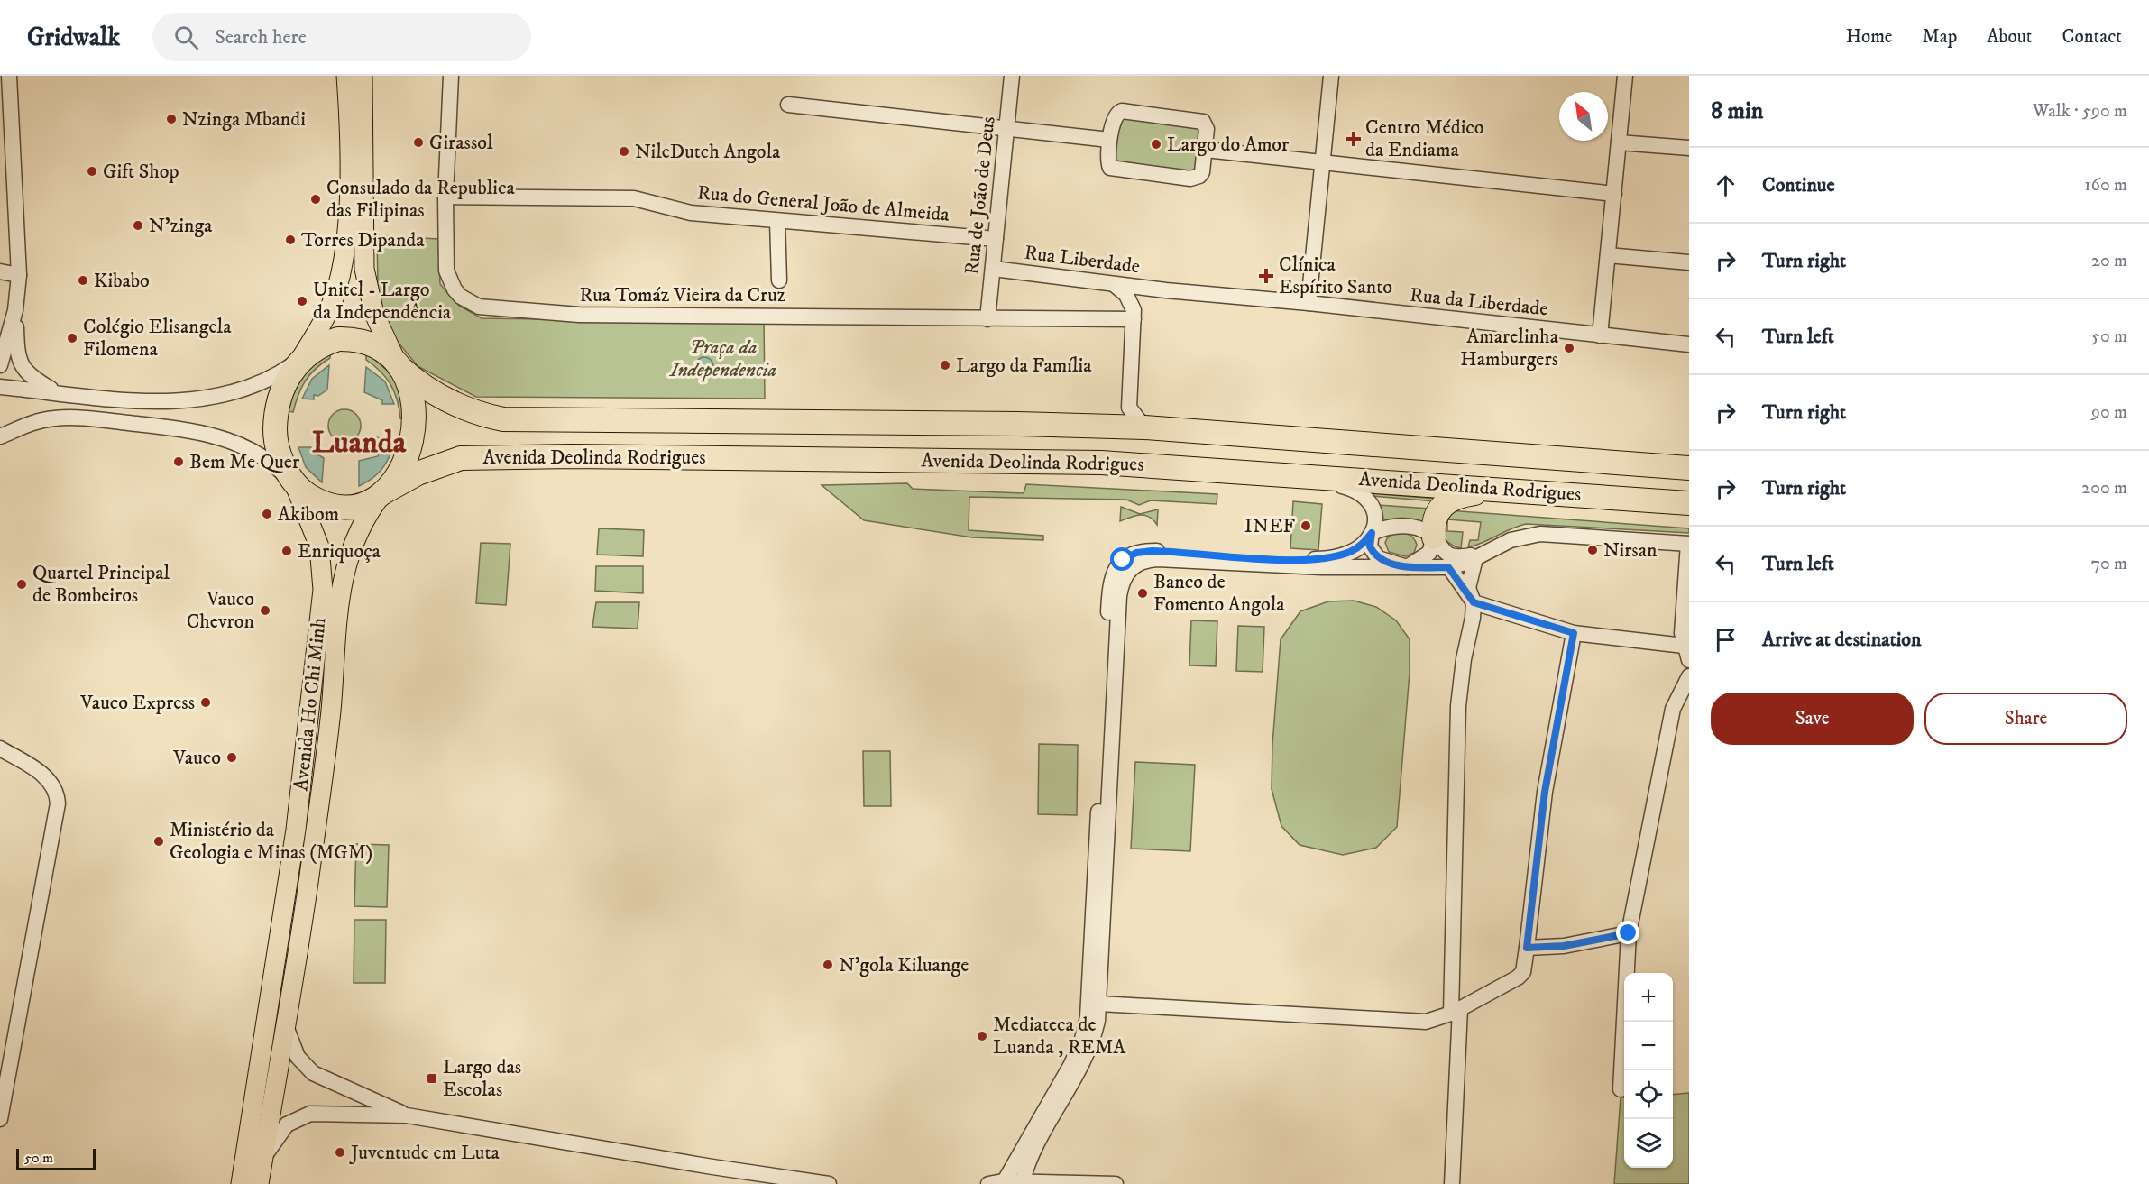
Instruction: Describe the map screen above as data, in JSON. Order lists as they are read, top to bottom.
{
  "streets": {
    "highway": ["Avenida Deolinda Rodrigues"],
    "main road": ["Avenida Ho Chi Minh"],
    "street": [
      "Rua de João de Deus",
      "Rua do General João de Almeida",
      "Rua Liberdade",
      "Rua Tomáz Vieira da Cruz",
      "Rua da Liberdade"
    ]
  },
  "crossings": [
    ["Rua de João de Deus", "Rua do General João de Almeida"],
    ["Rua de João de Deus", "Rua Liberdade"],
    ["Rua de João de Deus", "Rua Tomáz Vieira da Cruz"],
    ["Rua do General João de Almeida", "Rua Tomáz Vieira da Cruz"],
    ["Rua Liberdade", "Rua da Liberdade"],
    ["Avenida Deolinda Rodrigues", "Avenida Ho Chi Minh"]
  ],
  "districts": ["Luanda"],
  "parks": ["Praça da Independencia"],
  "places": {
    "other": [
      "Nzinga Mbandi",
      "Girassol",
      "Largo do Amor",
      "NileDutch Angola",
      "Gift Shop",
      "Consulado da Republica das Filipinas",
      "N'zinga",
      "Torres Dipanda",
      "Kibabo",
      "Unitel - Largo da Independência",
      "Colégio Elisangela Filomena",
      "Amarelinha Hamburgers",
      "Largo da Família",
      "Bem Me Quer",
      "Akibom",
      "INEF",
      "Nirsan",
      "Enriquoça",
      "Quartel Principal de Bombeiros",
      "Banco de Fomento Angola",
      "Vauco Chevron",
      "Vauco Express",
      "Vauco",
      "Ministério da Geologia e Minas (MGM)",
      "N'gola Kiluange",
      "Mediateca de Luanda , REMA",
      "Juventude em Luta"
    ],
    "health": ["Centro Médico da Endiama", "Clínica Espírito Santo"],
    "transit": ["Largo das Escolas"]
  },
  "scale_bar": "50 m",
  "north": "top left",
  "page": {
    "header": "Gridwalk",
    "search": "Search here",
    "nav": [
      "Home",
      "Map",
      "About",
      "Contact"
    ],
    "heading": ["8 min", "Walk · 590 m"],
    "list": [
      ["Continue", "160 m"],
      ["Turn right", "20 m"],
      ["Turn left", "50 m"],
      ["Turn right", "90 m"],
      ["Turn right", "200 m"],
      ["Turn left", "70 m"],
      "Arrive at destination"
    ],
    "buttons": ["Save", "Share"],
    "map_buttons": ["+", "−"],
    "scale": "50 m"
  }
}
